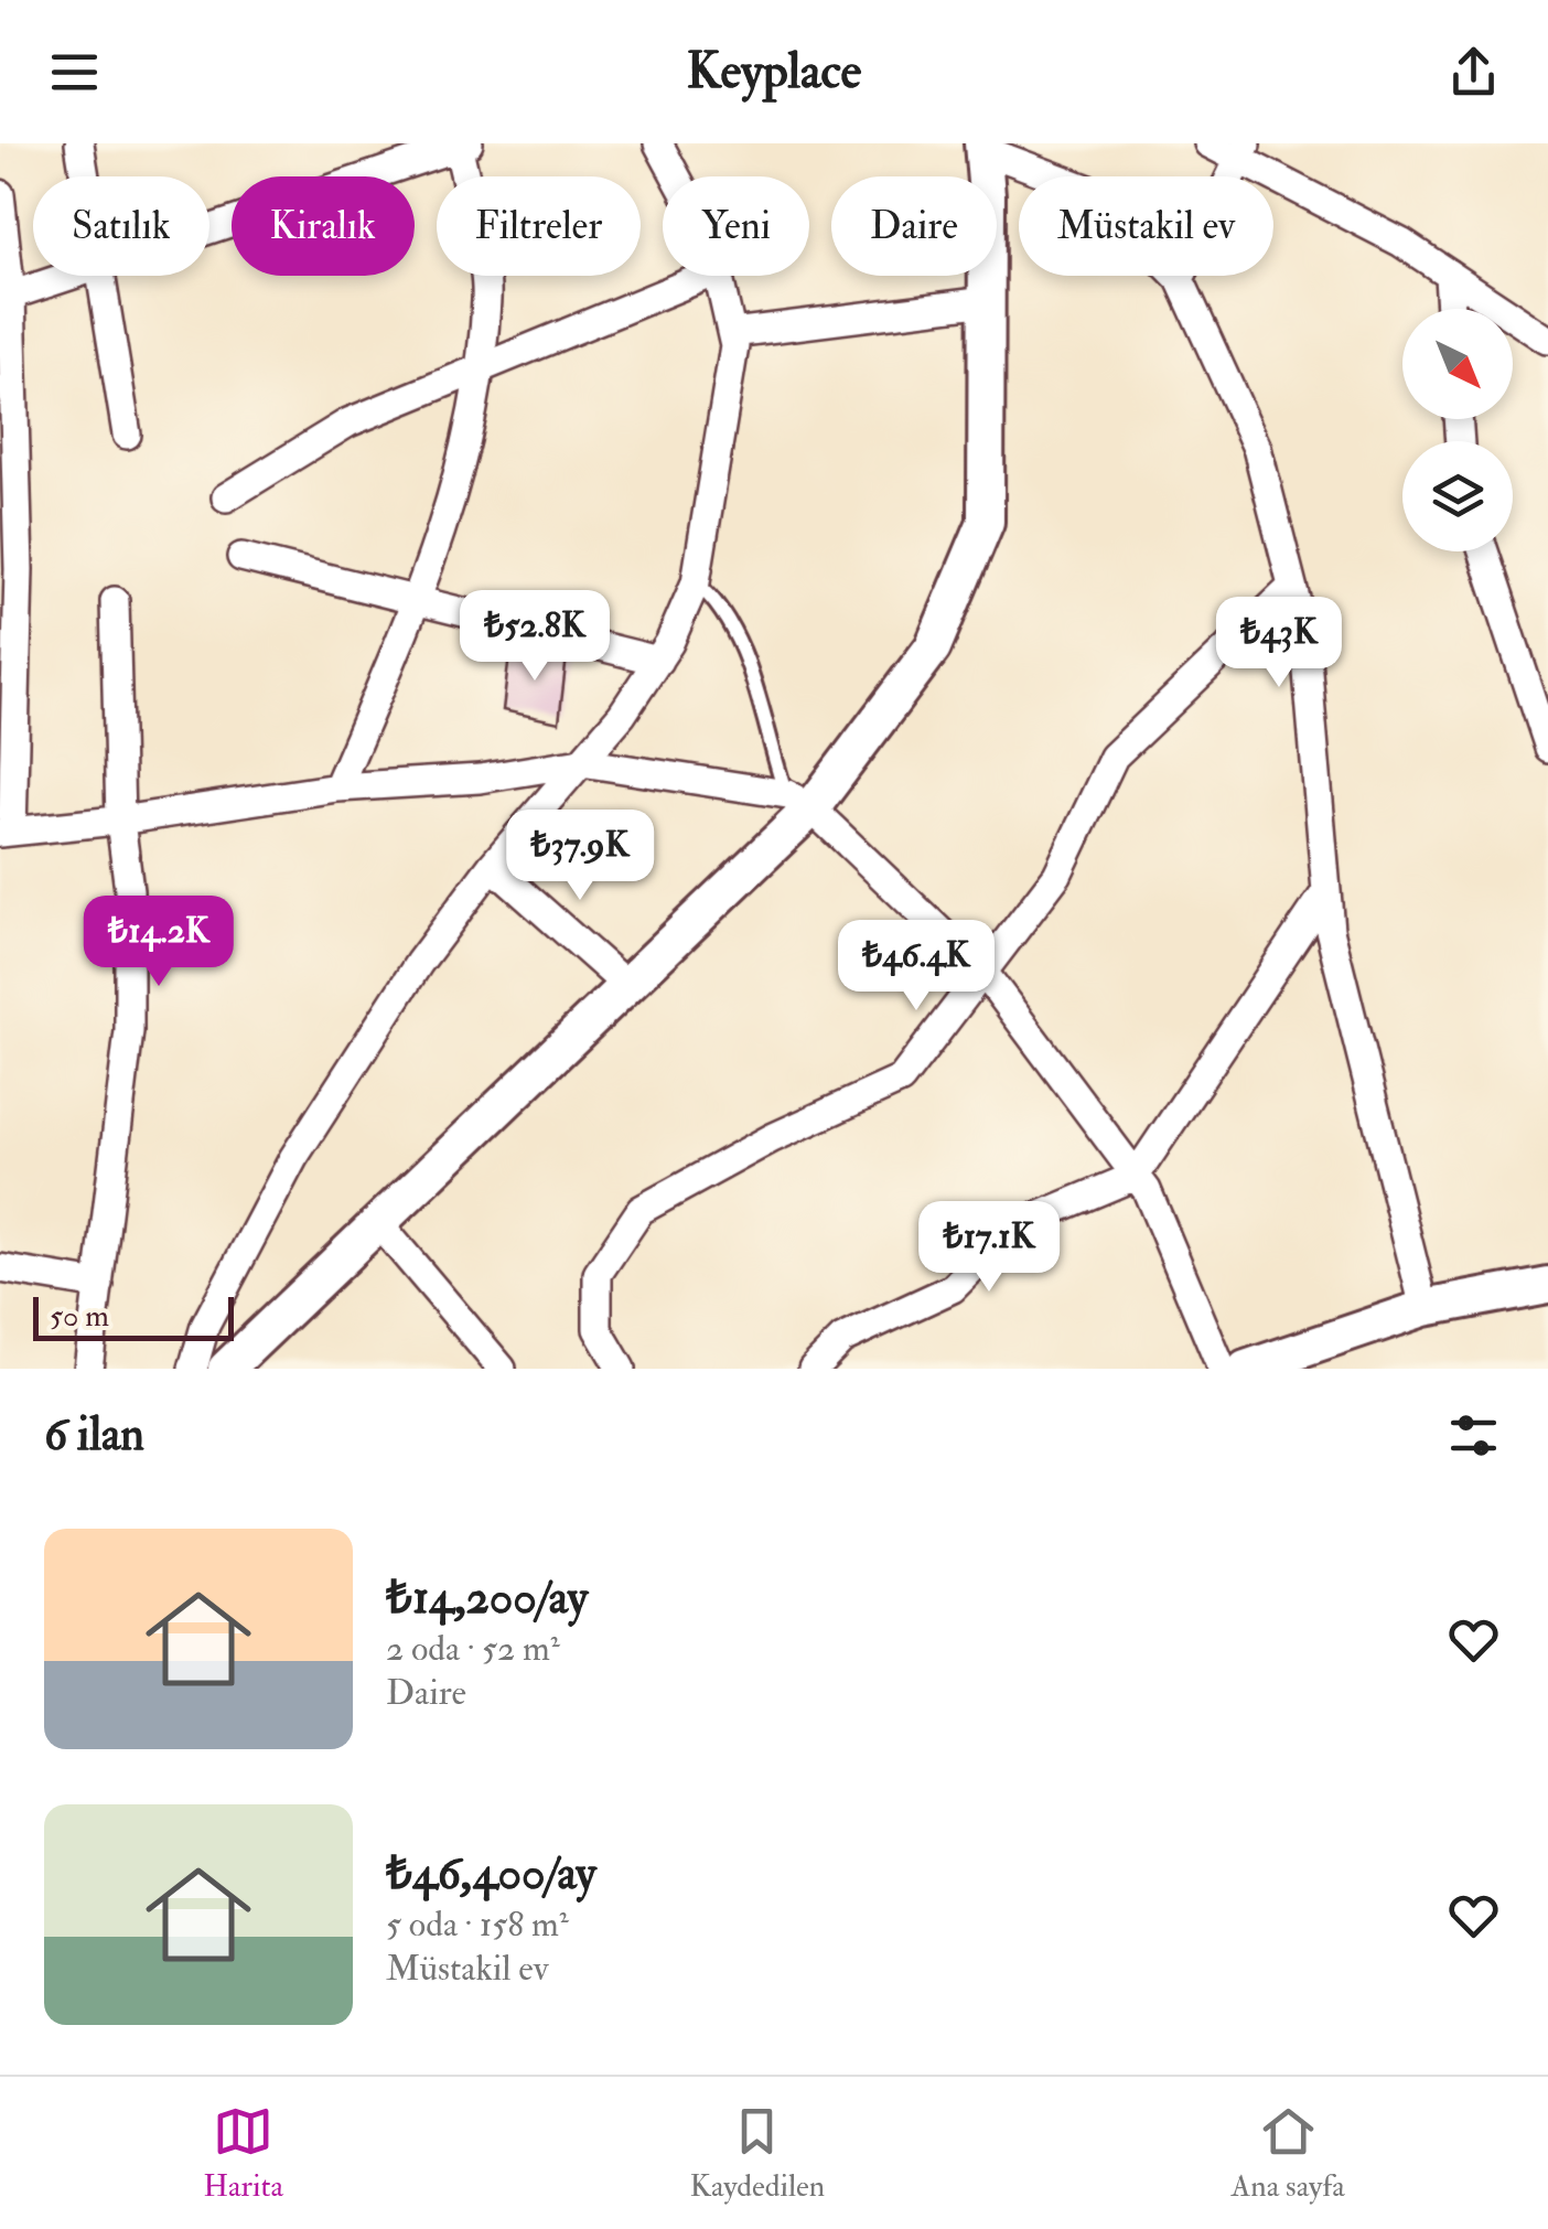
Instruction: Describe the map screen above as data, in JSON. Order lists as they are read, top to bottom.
{
  "scale_bar": "50 m",
  "north": "bottom right",
  "page": {
    "header": "Keyplace",
    "chip": [
      "Satılık",
      "Kiralık",
      "Filtreler",
      "Yeni",
      "Daire",
      "Müstakil ev"
    ],
    "price": [
      "₺52.8K",
      "₺43K",
      "₺37.9K",
      "₺14.2K",
      "₺46.4K",
      "₺17.1K"
    ],
    "scale": "50 m",
    "heading": "6 ilan",
    "list": [
      {
        "name": "₺14,200/ay",
        "note": "2 oda · 52 m² · Daire"
      },
      {
        "name": "₺46,400/ay",
        "note": "5 oda · 158 m² · Müstakil ev"
      }
    ],
    "tabs": ["Harita", "Kaydedilen", "Ana sayfa"]
  }
}
